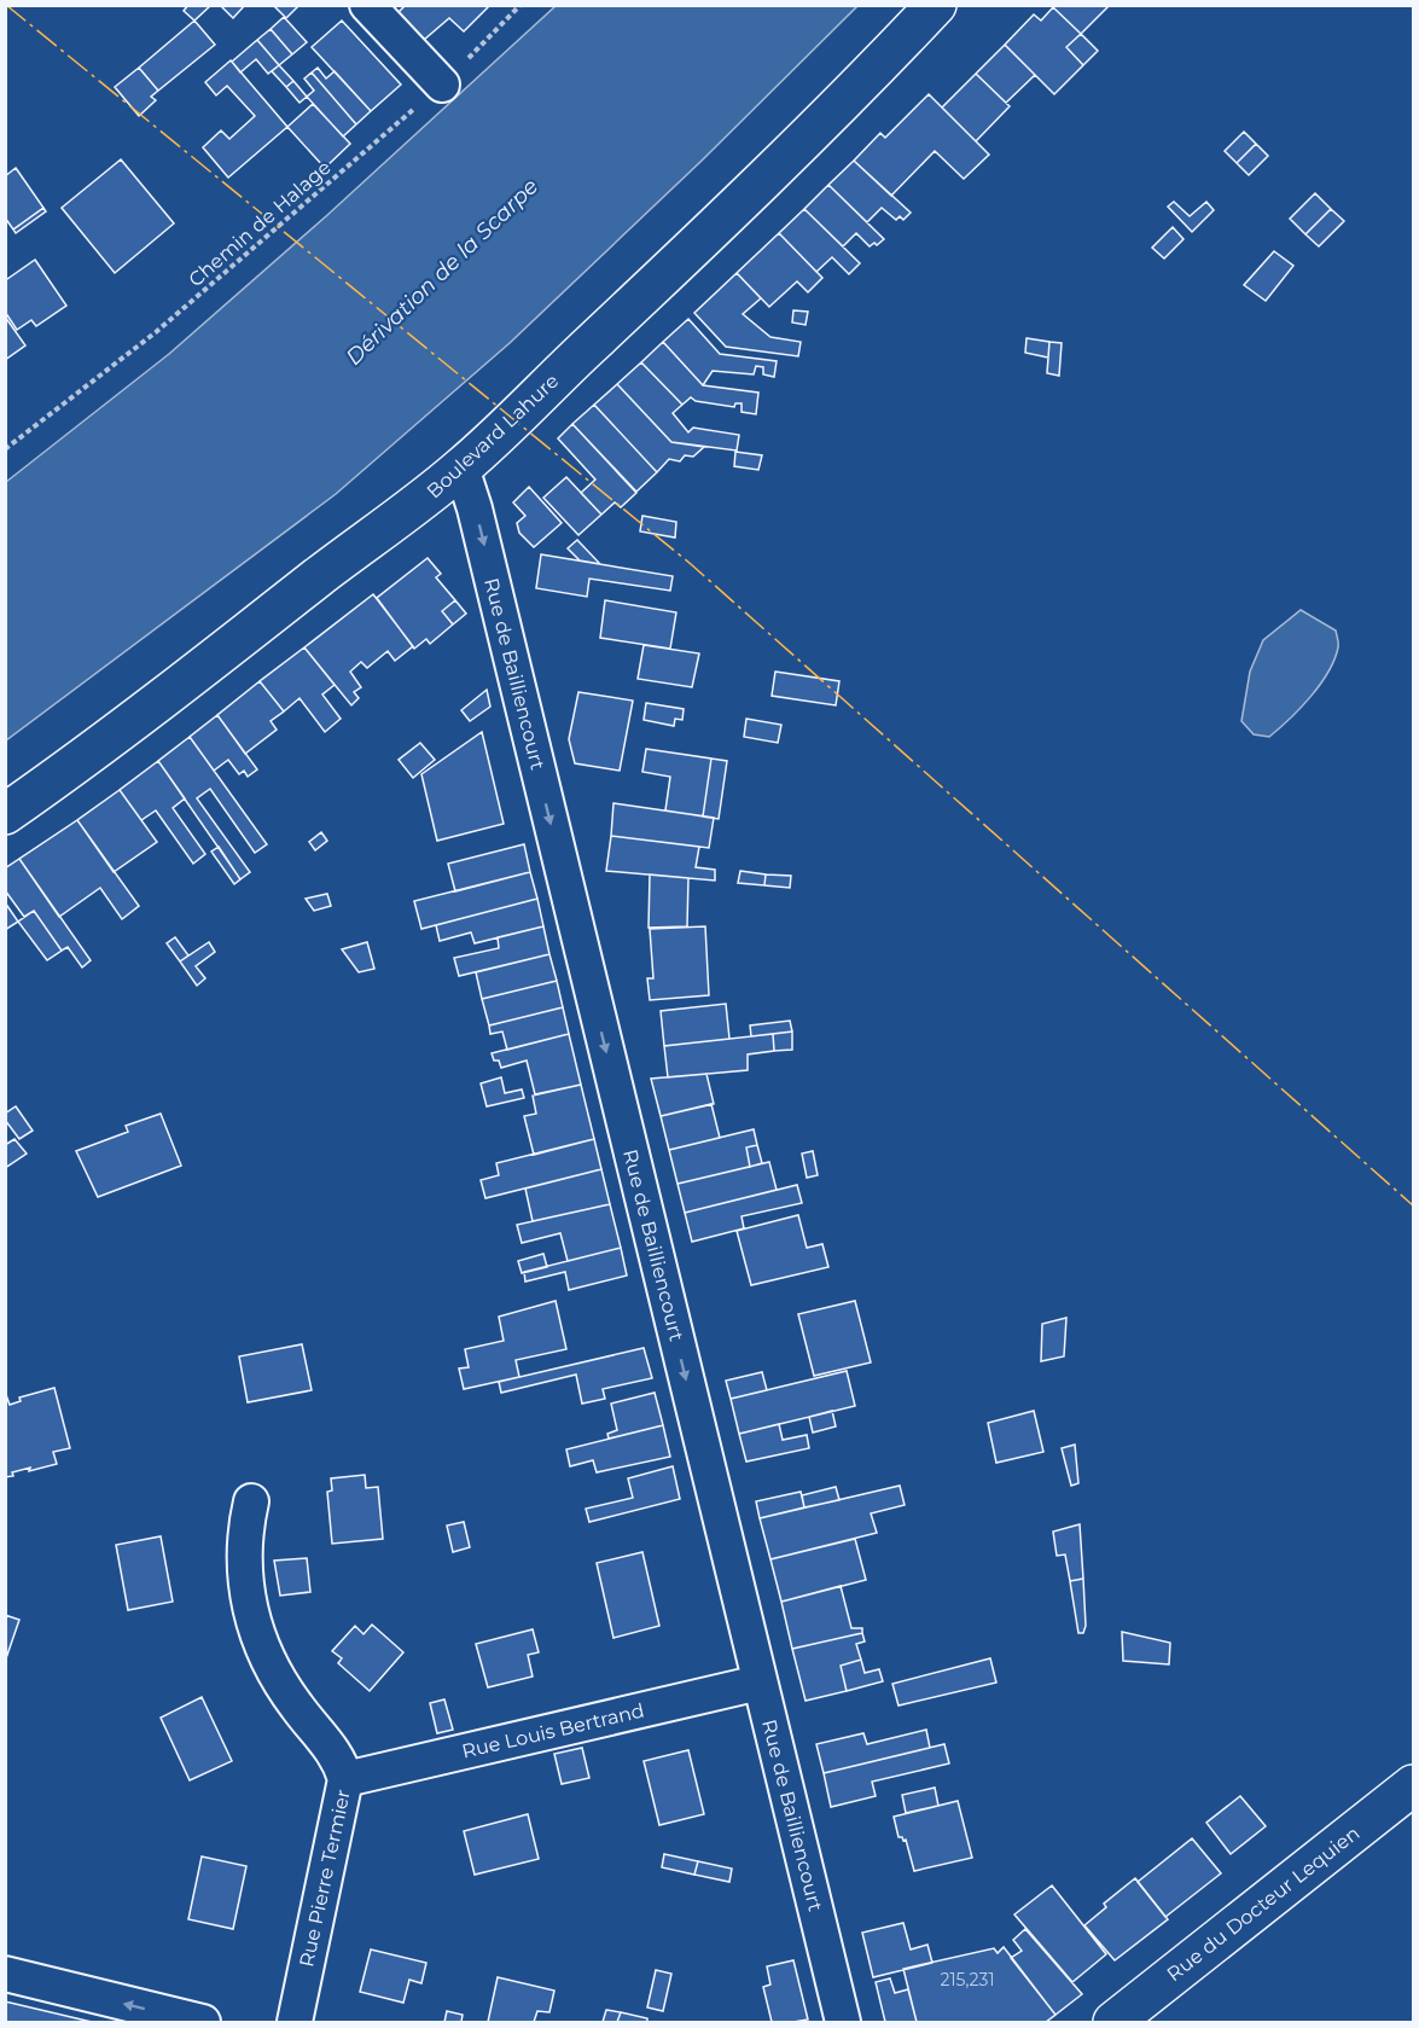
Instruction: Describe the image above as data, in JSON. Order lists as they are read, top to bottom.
{
  "streets": {
    "main road": ["Boulevard Lahure", "Rue du Docteur Lequien"],
    "street": ["Rue de Bailliencourt", "Rue Louis Bertrand", "Rue Pierre Termier"],
    "path": ["Chemin de Halage"]
  },
  "crossings": [
    ["Boulevard Lahure", "Rue de Bailliencourt"],
    ["Rue de Bailliencourt", "Rue Louis Bertrand"],
    ["Rue Louis Bertrand", "Rue Pierre Termier"]
  ],
  "one_way": ["Rue de Bailliencourt"],
  "water": ["Dérivation de la Scarpe"],
  "house_numbers": ["215,231"]
}
